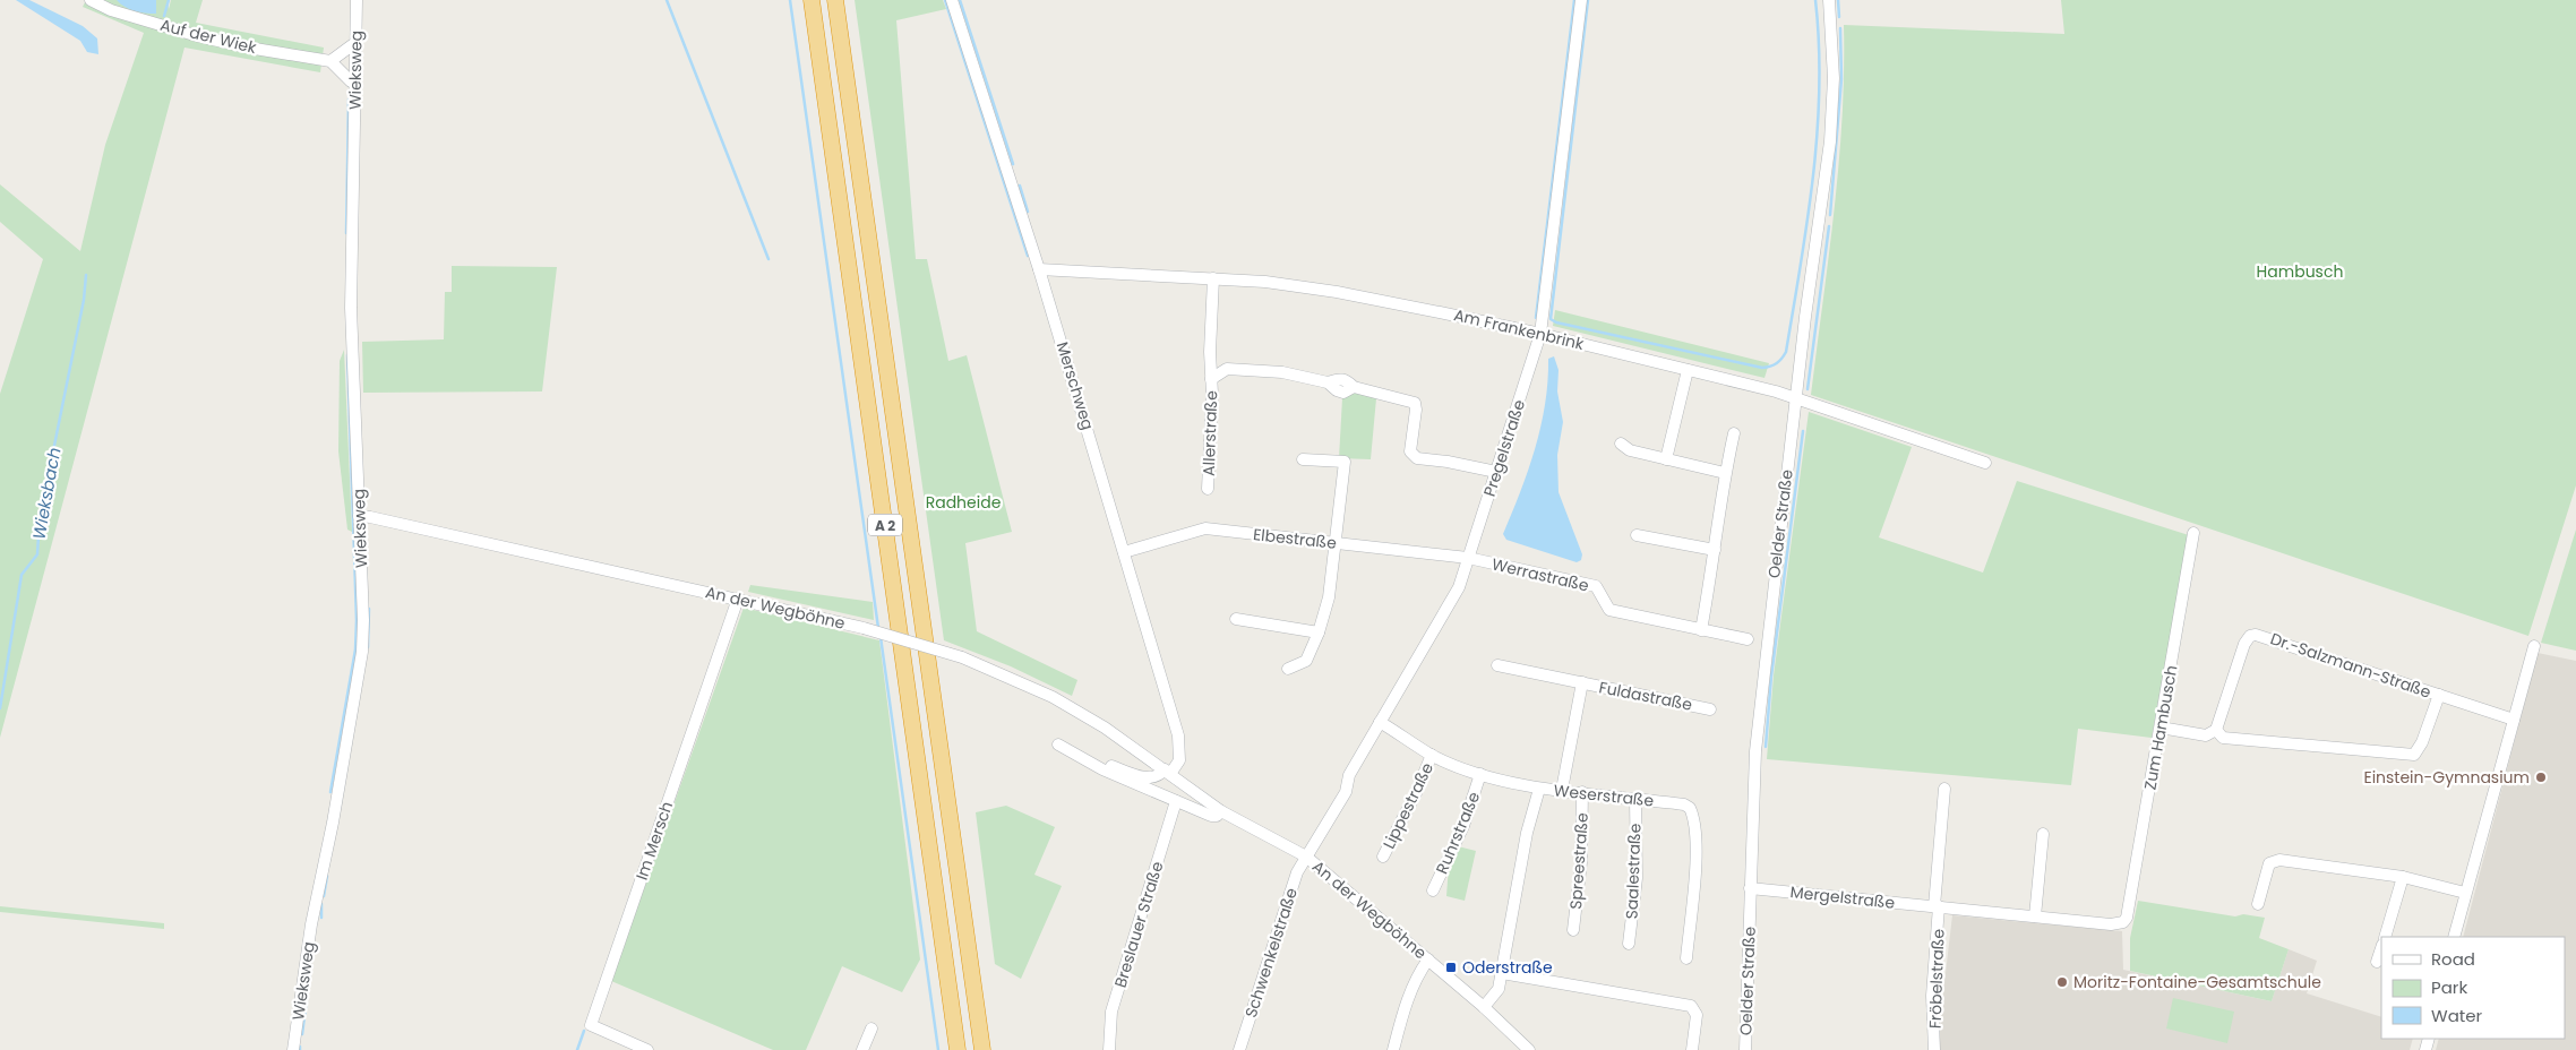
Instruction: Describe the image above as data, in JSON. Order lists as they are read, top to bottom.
{
  "streets": {
    "highway": ["A 2"],
    "street": [
      "Auf der Wiek",
      "Wieksweg",
      "Am Frankenbrink",
      "Merschweg",
      "Allerstraße",
      "Pregelstraße",
      "Oelder Straße",
      "Elbestraße",
      "Werrastraße",
      "An der Wegböhne",
      "Dr.-Salzmann-Straße",
      "Fuldastraße",
      "Zum Hambusch",
      "Weserstraße",
      "Lippestraße",
      "Ruhrstraße",
      "Im Mersch",
      "Spreestraße",
      "Saalestraße",
      "Mergelstraße",
      "Breslauer Straße",
      "Schwenkelstraße",
      "Fröbelstraße"
    ]
  },
  "crossings": [
    ["Wieksweg", "An der Wegböhne"],
    ["Am Frankenbrink", "Merschweg"],
    ["Am Frankenbrink", "Allerstraße"],
    ["Am Frankenbrink", "Pregelstraße"],
    ["Am Frankenbrink", "Oelder Straße"],
    ["Merschweg", "Elbestraße"],
    ["Merschweg", "An der Wegböhne"],
    ["Allerstraße", "Pregelstraße"],
    ["Pregelstraße", "Elbestraße"],
    ["Pregelstraße", "Werrastraße"],
    ["Pregelstraße", "An der Wegböhne"],
    ["Pregelstraße", "Weserstraße"],
    ["Pregelstraße", "Schwenkelstraße"],
    ["Oelder Straße", "Mergelstraße"],
    ["Elbestraße", "Werrastraße"],
    ["An der Wegböhne", "Im Mersch"],
    ["An der Wegböhne", "Breslauer Straße"],
    ["An der Wegböhne", "Schwenkelstraße"],
    ["Fuldastraße", "Weserstraße"],
    ["Zum Hambusch", "Mergelstraße"],
    ["Weserstraße", "Lippestraße"],
    ["Weserstraße", "Ruhrstraße"],
    ["Weserstraße", "Spreestraße"],
    ["Weserstraße", "Saalestraße"],
    ["Mergelstraße", "Fröbelstraße"]
  ],
  "water": ["Wieksbach"],
  "parks": ["Hambusch", "Radheide"],
  "places": {
    "other": ["Einstein-Gymnasium", "Moritz-Fontaine-Gesamtschule"],
    "transit": ["Oderstraße"]
  },
  "legend": ["Road", "Park", "Water"]
}
